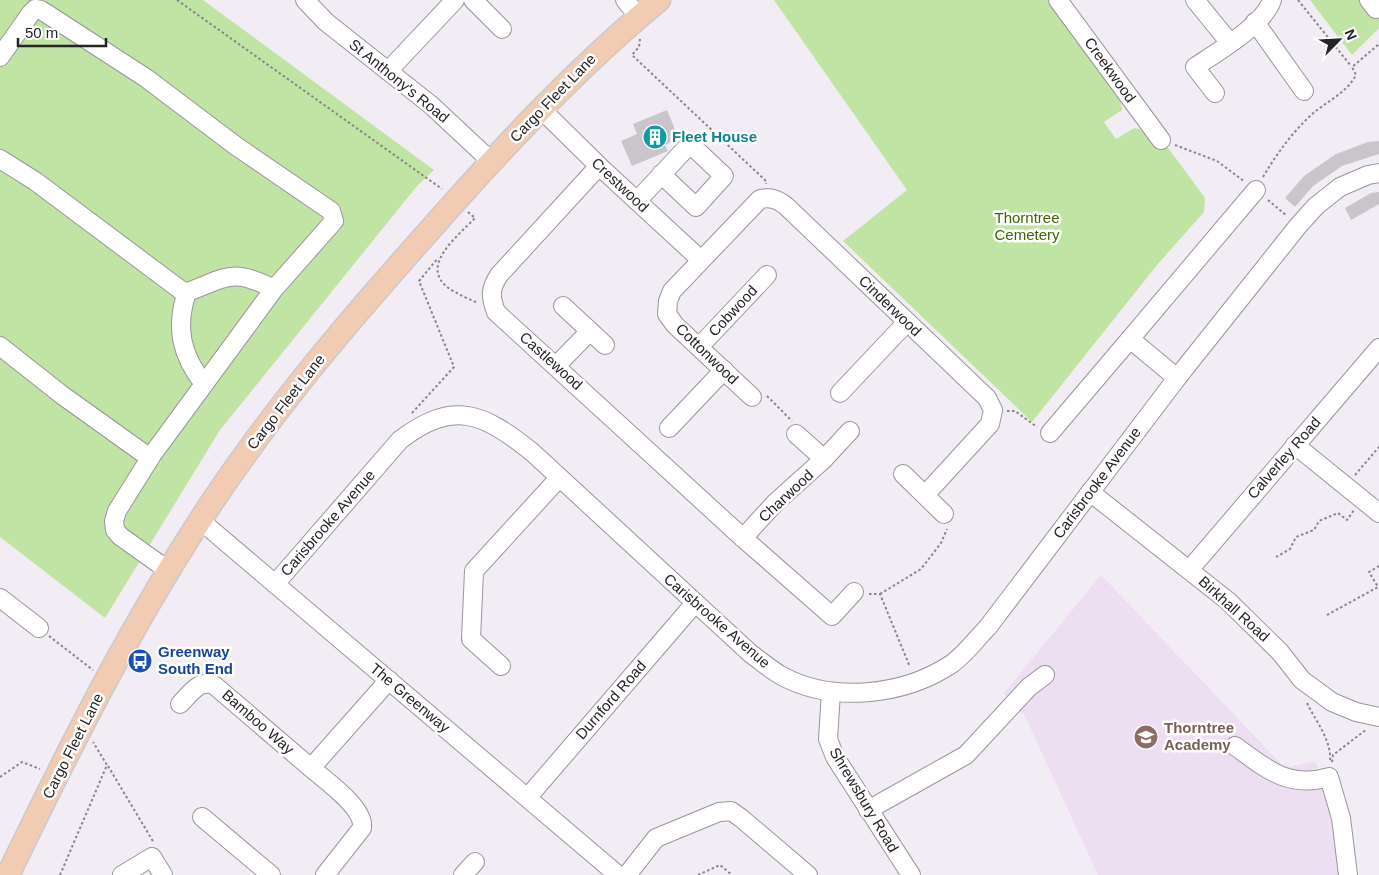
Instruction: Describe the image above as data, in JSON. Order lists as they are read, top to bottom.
{
  "streets": {
    "main road": ["Cargo Fleet Lane"],
    "street": [
      "Creekwood",
      "St Anthony's Road",
      "Crestwood",
      "Cinderwood",
      "Cobwood",
      "Cottonwood",
      "Castlewood",
      "Calverley Road",
      "Carisbrooke Avenue",
      "Charwood",
      "Birkhall Road",
      "The Greenway",
      "Durnford Road",
      "Bamboo Way",
      "Shrewsbury Road"
    ]
  },
  "crossings": [
    ["St Anthony's Road", "Cargo Fleet Lane"],
    ["Cargo Fleet Lane", "Crestwood"],
    ["Cargo Fleet Lane", "The Greenway"],
    ["Crestwood", "Cottonwood"],
    ["Cobwood", "Cottonwood"],
    ["Castlewood", "Charwood"],
    ["Calverley Road", "Birkhall Road"],
    ["Carisbrooke Avenue", "Birkhall Road"],
    ["Carisbrooke Avenue", "The Greenway"],
    ["Carisbrooke Avenue", "Durnford Road"],
    ["Carisbrooke Avenue", "Shrewsbury Road"],
    ["The Greenway", "Durnford Road"]
  ],
  "parks": ["Thorntree Cemetery"],
  "places": {
    "building": ["Fleet House"],
    "bus stop": ["Greenway South End"],
    "school or university": ["Thorntree Academy"]
  },
  "scale_bar": "50 m",
  "north": "top right"
}
